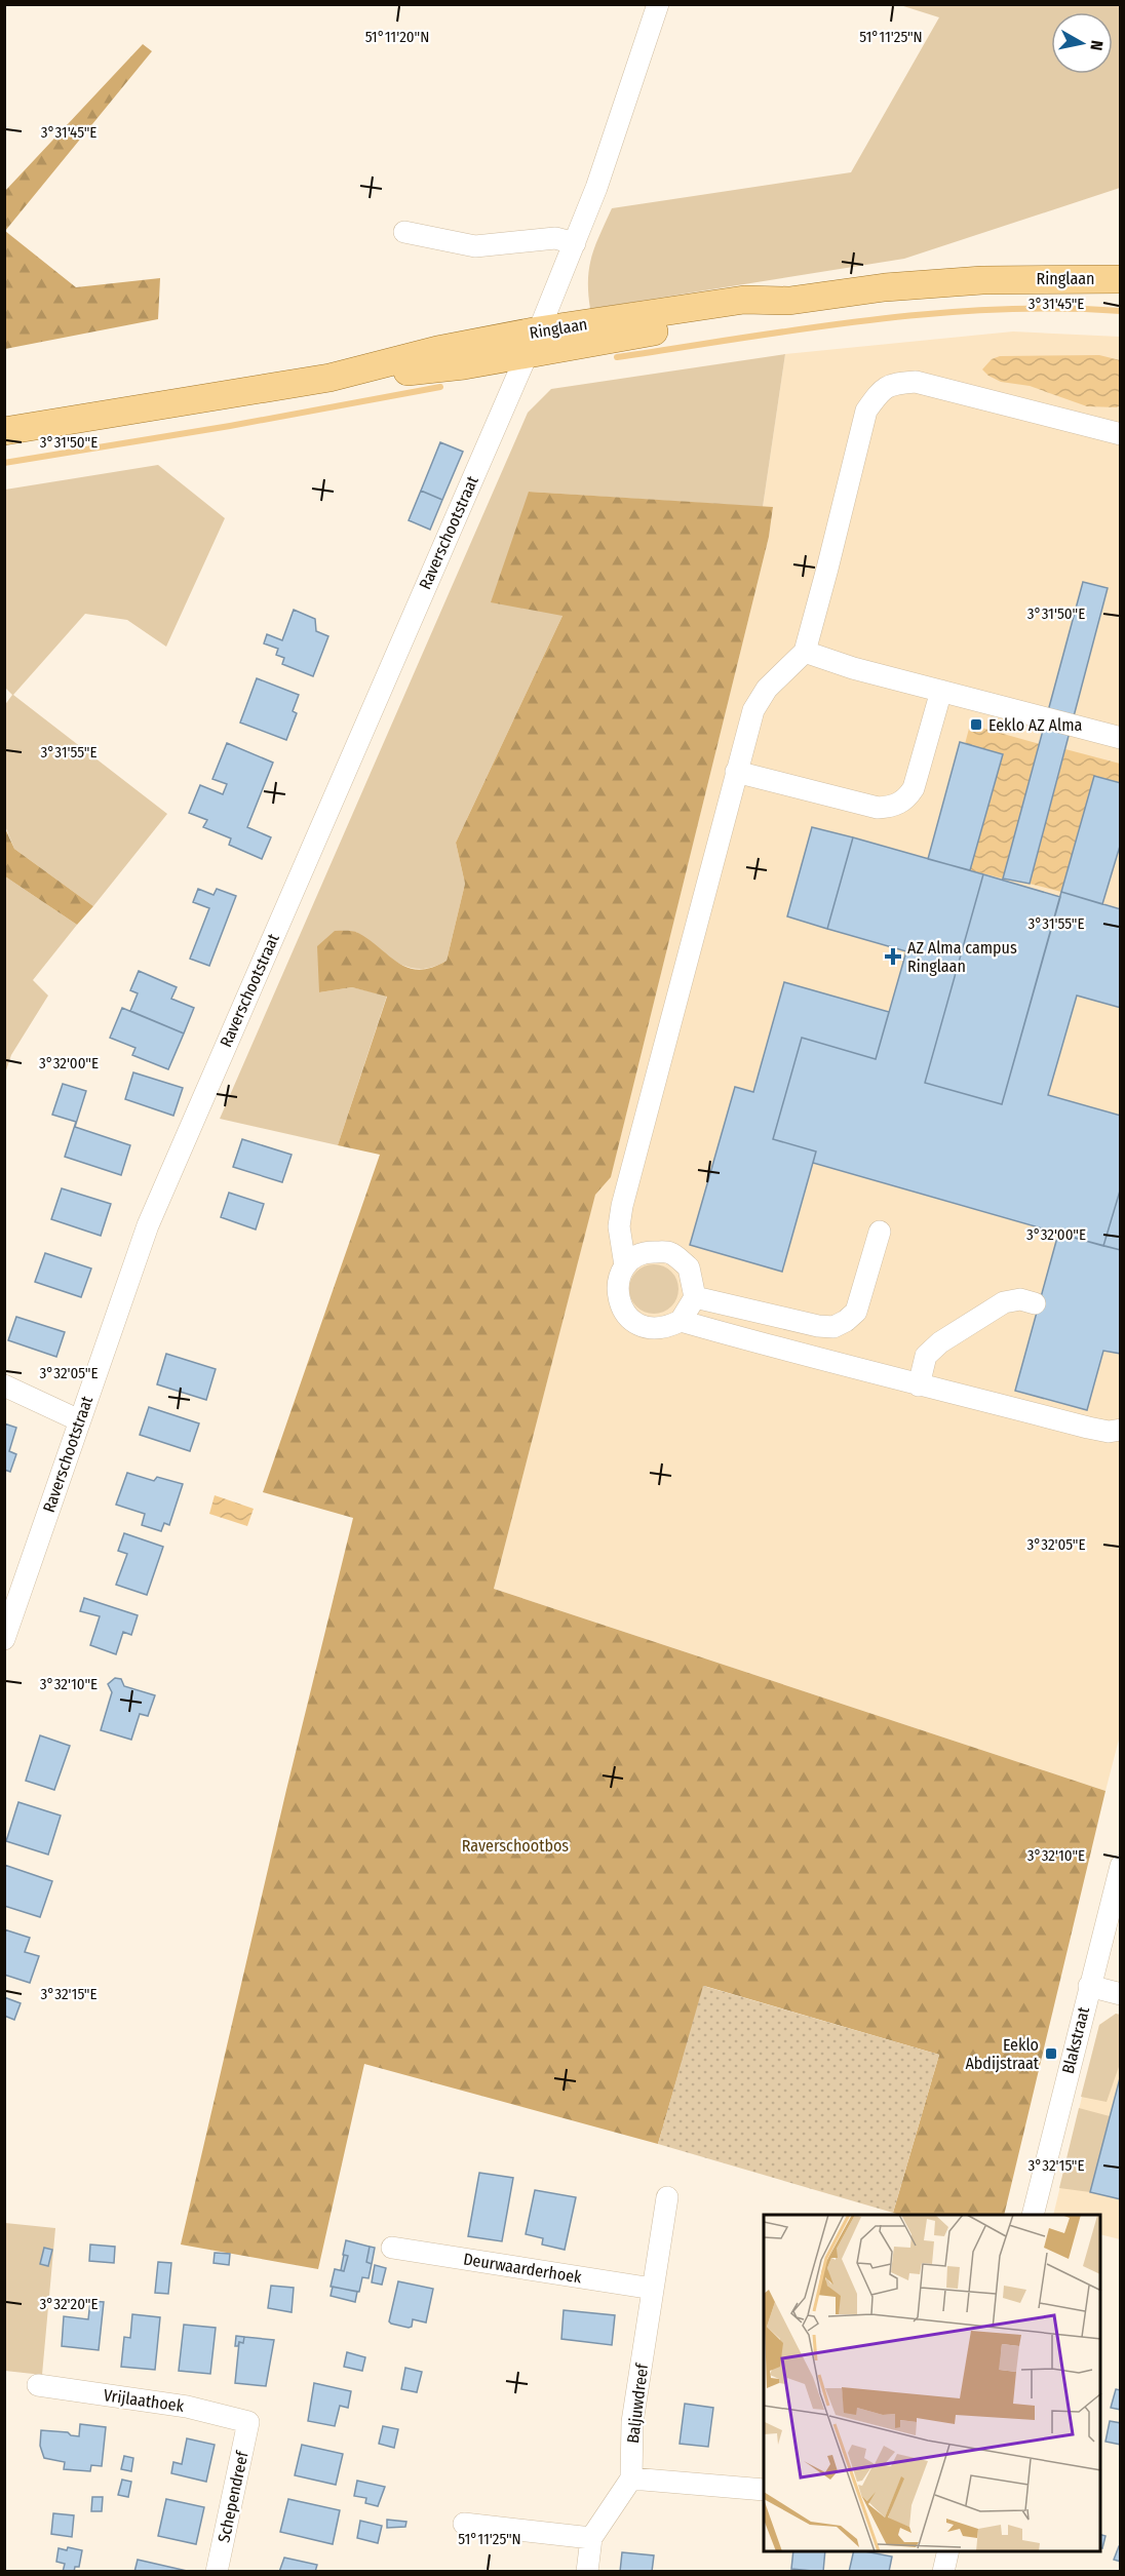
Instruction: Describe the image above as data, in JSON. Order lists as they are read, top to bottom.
{
  "streets": {
    "main road": ["Ringlaan"],
    "street": [
      "Raverschootstraat",
      "Blakstraat",
      "Deurwaarderhoek",
      "Vrijlaathoek",
      "Baljuwdreef",
      "Schependreef"
    ]
  },
  "crossings": [
    ["Ringlaan", "Raverschootstraat"],
    ["Deurwaarderhoek", "Baljuwdreef"],
    ["Vrijlaathoek", "Schependreef"]
  ],
  "parks": ["Raverschootbos"],
  "places": {
    "transit": ["Eeklo AZ Alma", "Eeklo Abdijstraat"],
    "health": ["AZ Alma campus Ringlaan"]
  },
  "north": "right",
  "coordinates": [
    "51°11'25\"N",
    "51°11'20\"N",
    "3°31'45\"E",
    "3°31'50\"E",
    "3°31'55\"E",
    "3°32'00\"E",
    "3°32'05\"E",
    "3°32'10\"E",
    "3°32'15\"E",
    "3°32'20\"E"
  ]
}
